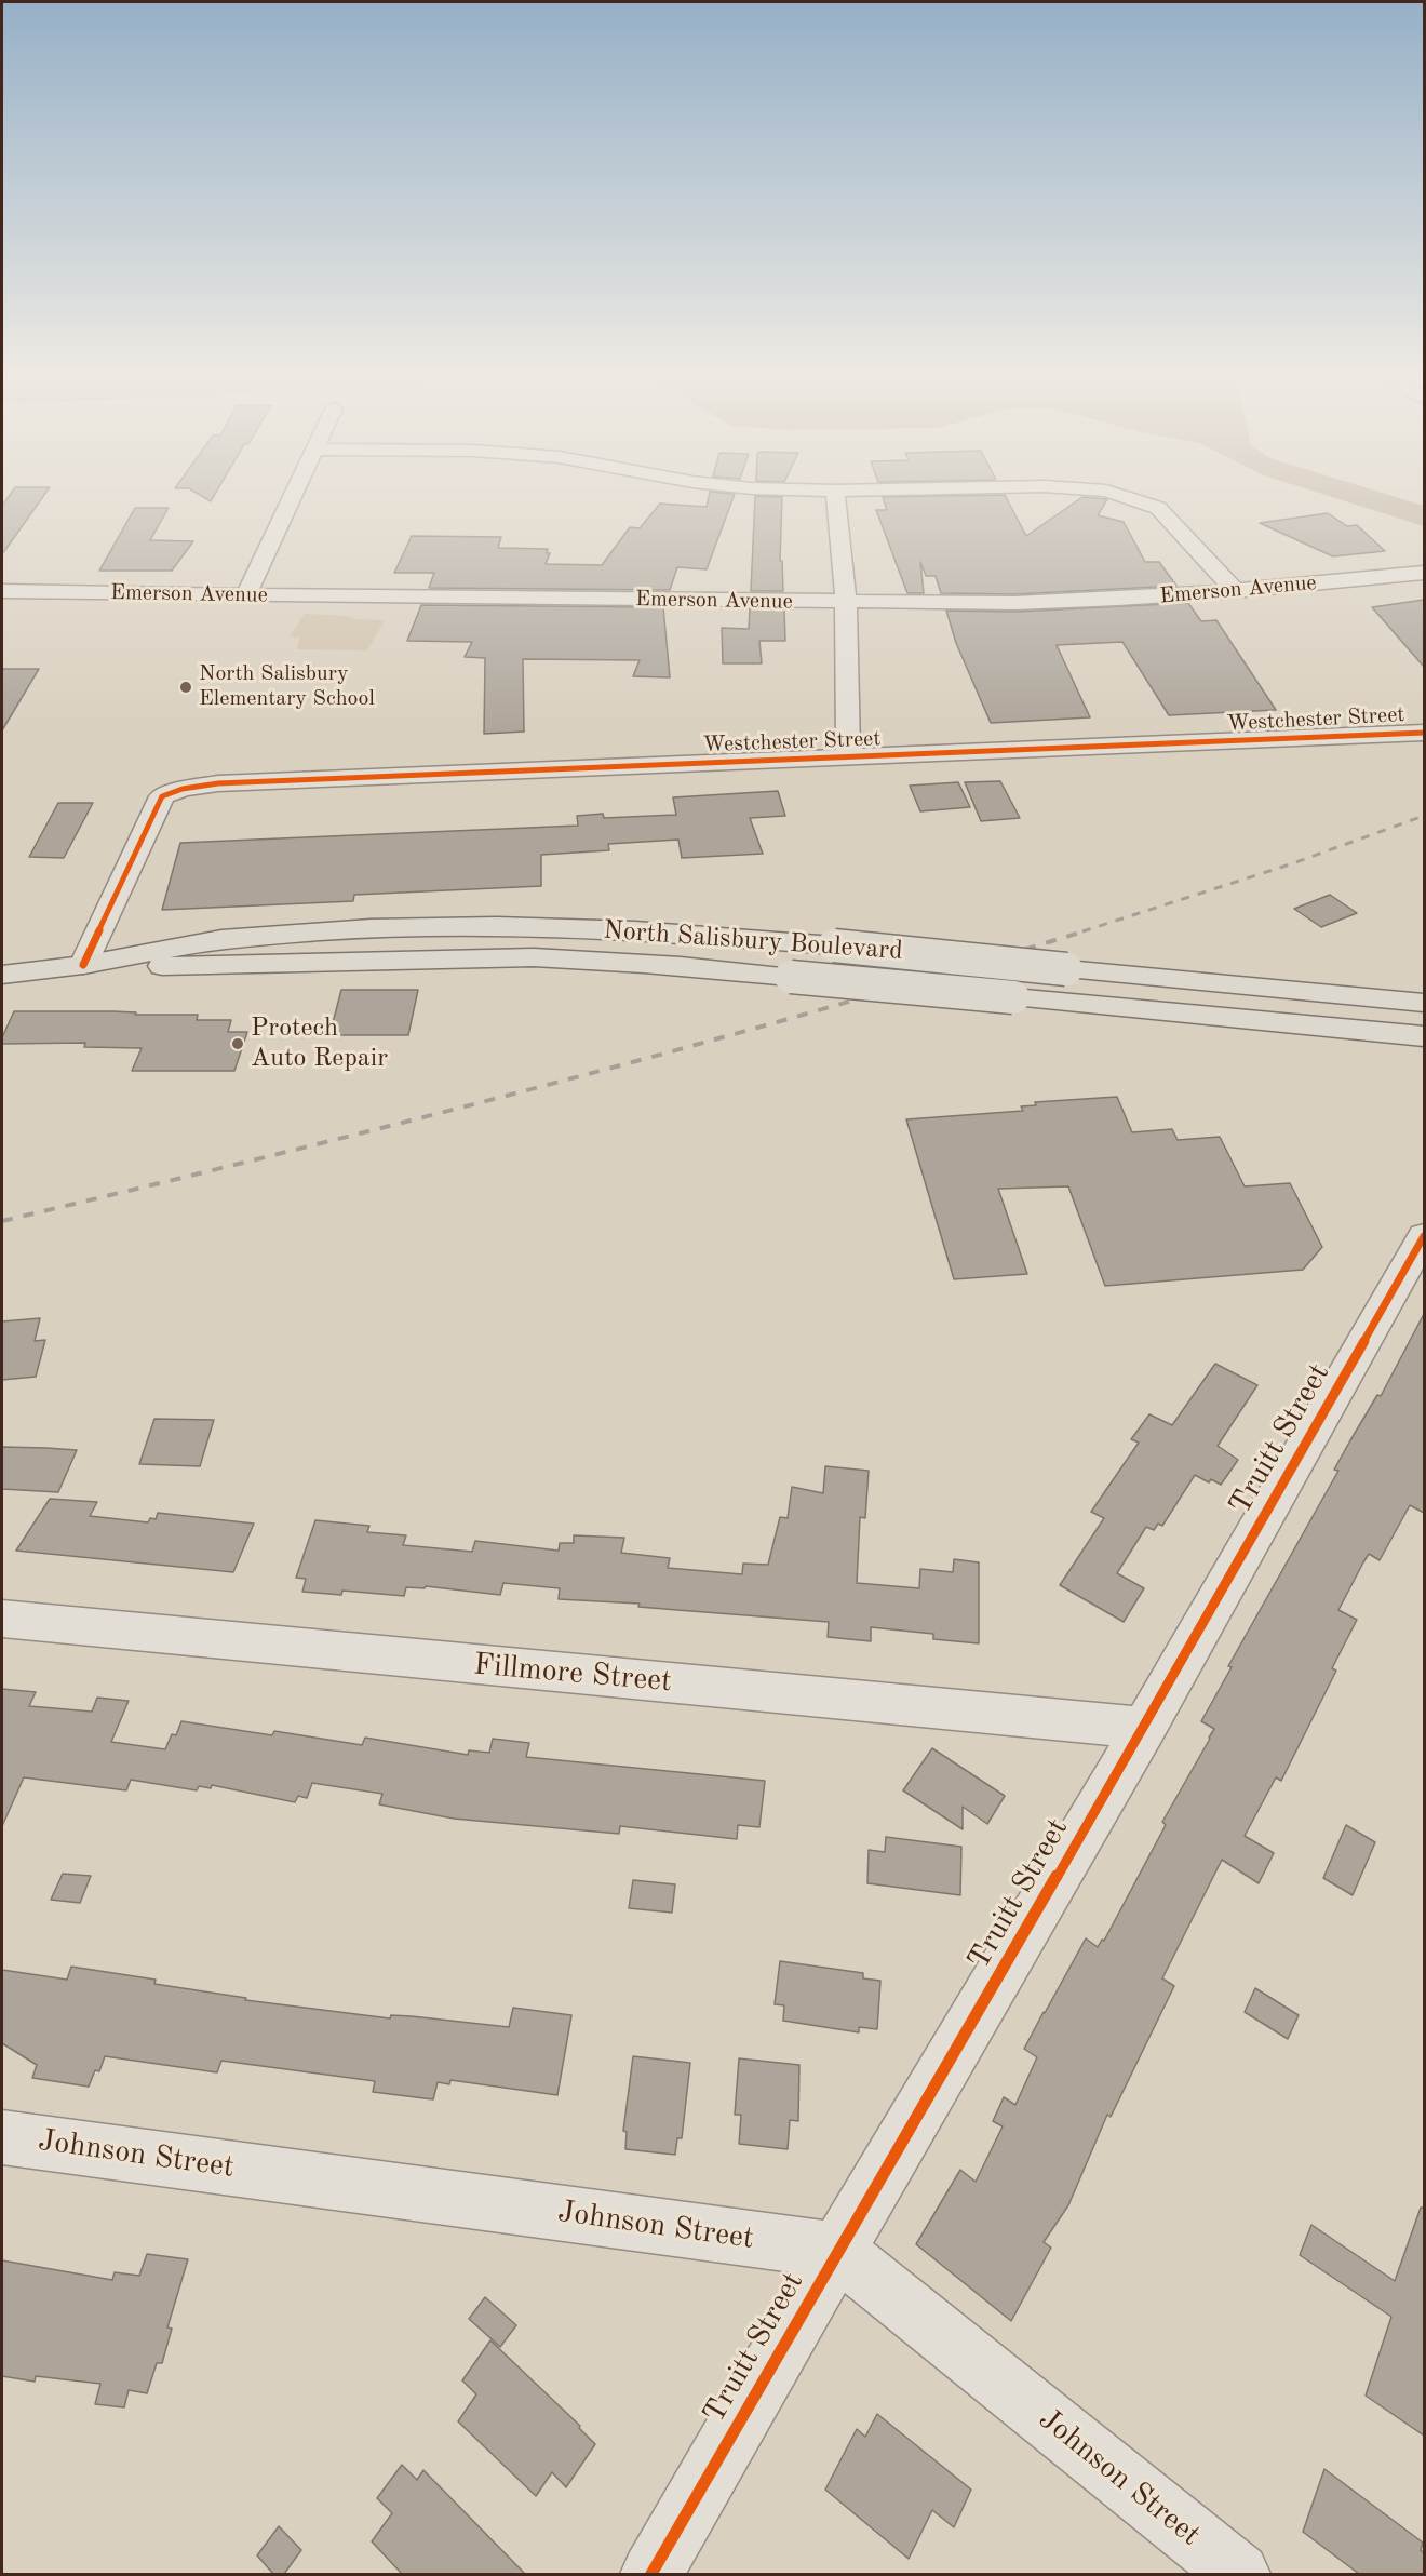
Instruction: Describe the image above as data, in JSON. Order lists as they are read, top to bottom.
{
  "streets": {
    "main road": ["North Salisbury Boulevard"],
    "street": [
      "Emerson Avenue",
      "Westchester Street",
      "Truitt Street",
      "Fillmore Street",
      "Johnson Street"
    ]
  },
  "crossings": [
    ["Westchester Street", "North Salisbury Boulevard"],
    ["Truitt Street", "Fillmore Street"],
    ["Truitt Street", "Johnson Street"]
  ],
  "places": ["North Salisbury Elementary School", "Protech Auto Repair"]
}
